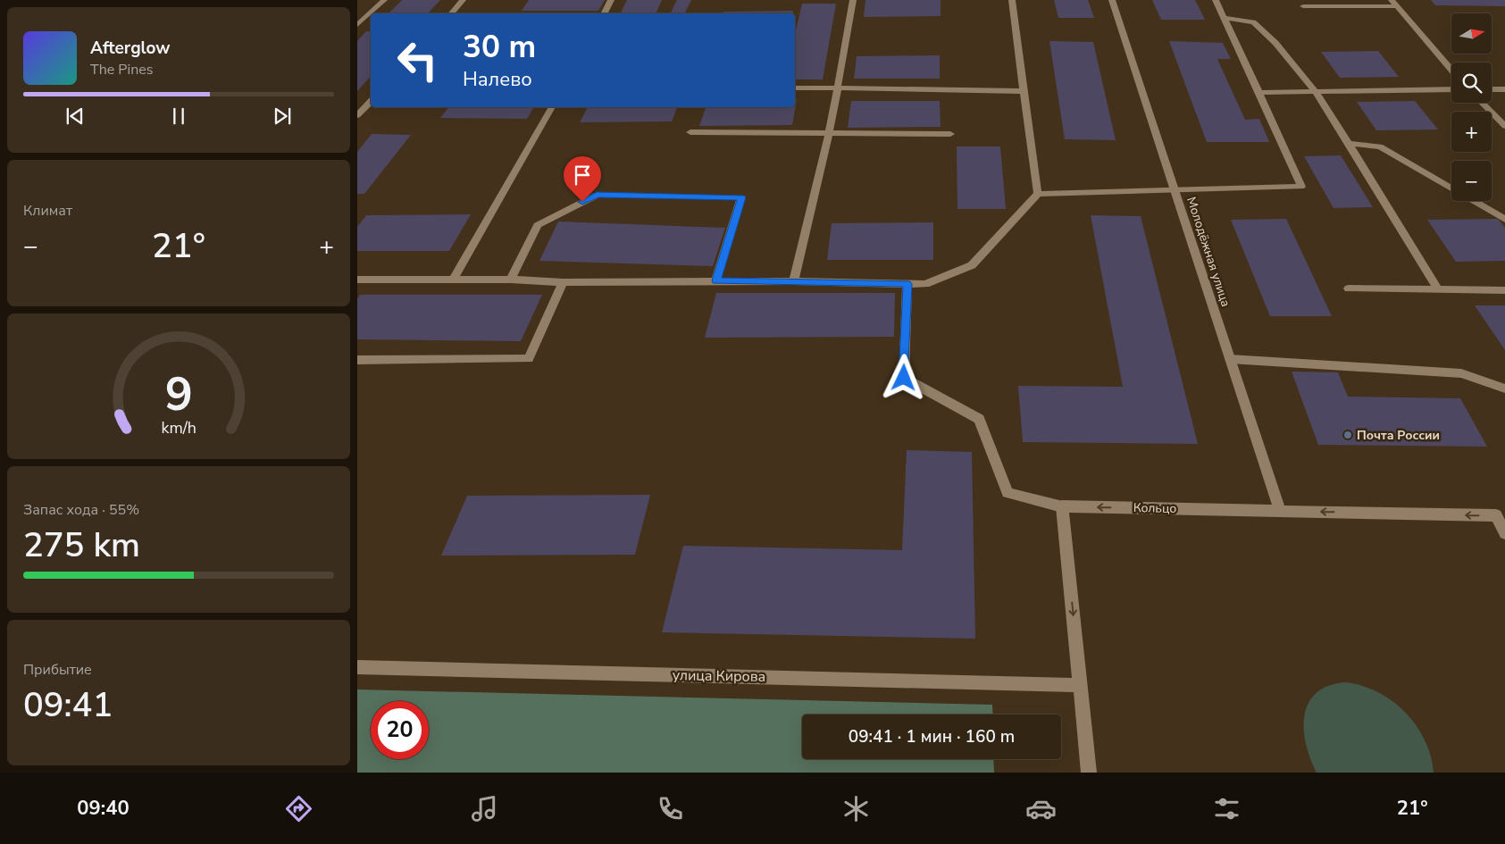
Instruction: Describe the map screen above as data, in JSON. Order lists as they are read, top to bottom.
{
  "streets": {
    "street": ["Молодёжная улица", "Кольцо", "улица Кирова"]
  },
  "crossings": [
    ["Молодёжная улица", "Кольцо"]
  ],
  "one_way": ["Кольцо"],
  "places": ["Почта России"],
  "north": "right",
  "page": {
    "map_buttons": ["+", "−"],
    "turn": ["30 m", "Налево"],
    "song": ["Afterglow", "The Pines"],
    "tile": [
      "Климат",
      ["Запас хода · 55%", "275 km"],
      ["Прибытие", "09:41"]
    ],
    "heat": ["−", "21°", "+"],
    "limit": "20",
    "trip": "09:41 · 1 мин · 160 m",
    "tabs": ["09:40", "21°"],
    "gauge": ["9", "km/h"]
  }
}
